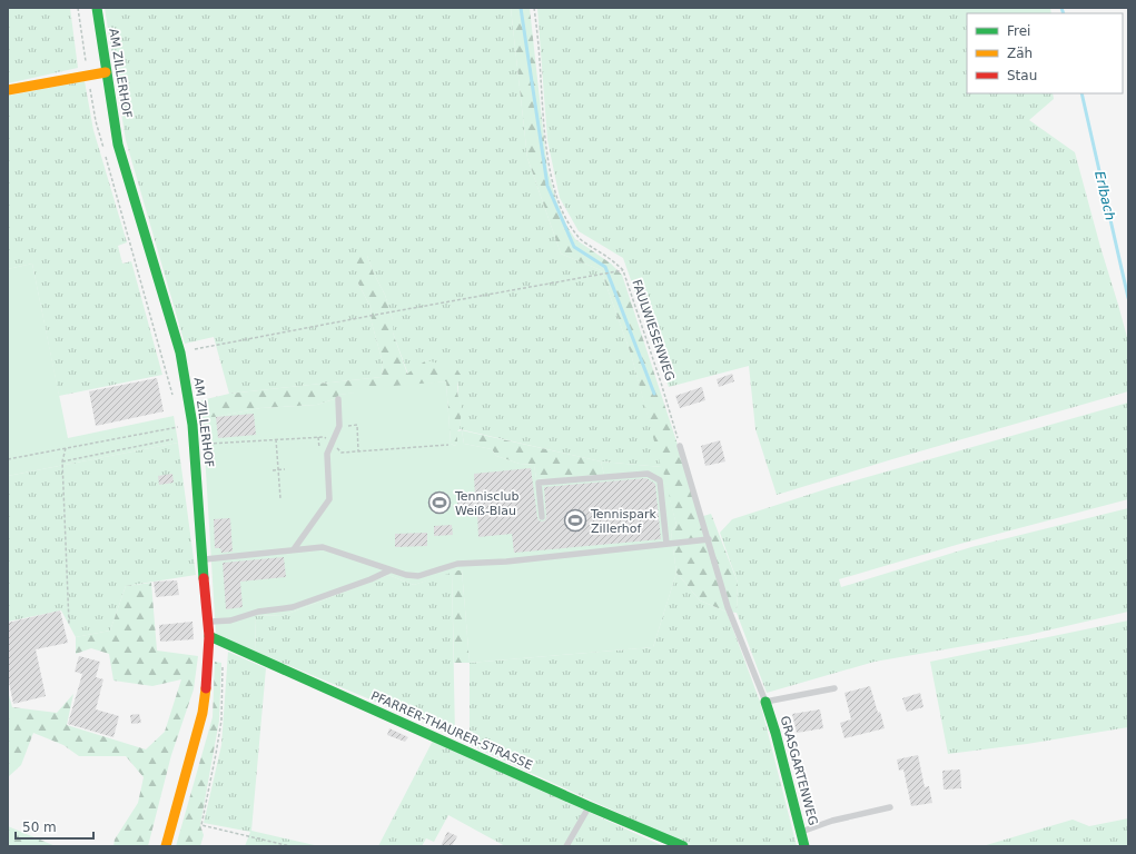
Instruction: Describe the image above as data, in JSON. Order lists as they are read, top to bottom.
{
  "streets": {
    "street": ["AM ZILLERHOF", "PFARRER-THAURER-STRASSE", "GRASGARTENWEG"],
    "path": ["FAULWIESENWEG"]
  },
  "crossings": [
    ["AM ZILLERHOF", "PFARRER-THAURER-STRASSE"]
  ],
  "water": ["Erlbach"],
  "places": {
    "sports": ["Tennisclub Weiß-Blau", "Tennispark Zillerhof"]
  },
  "legend": ["Frei", "Zäh", "Stau"],
  "scale_bar": "50 m"
}
